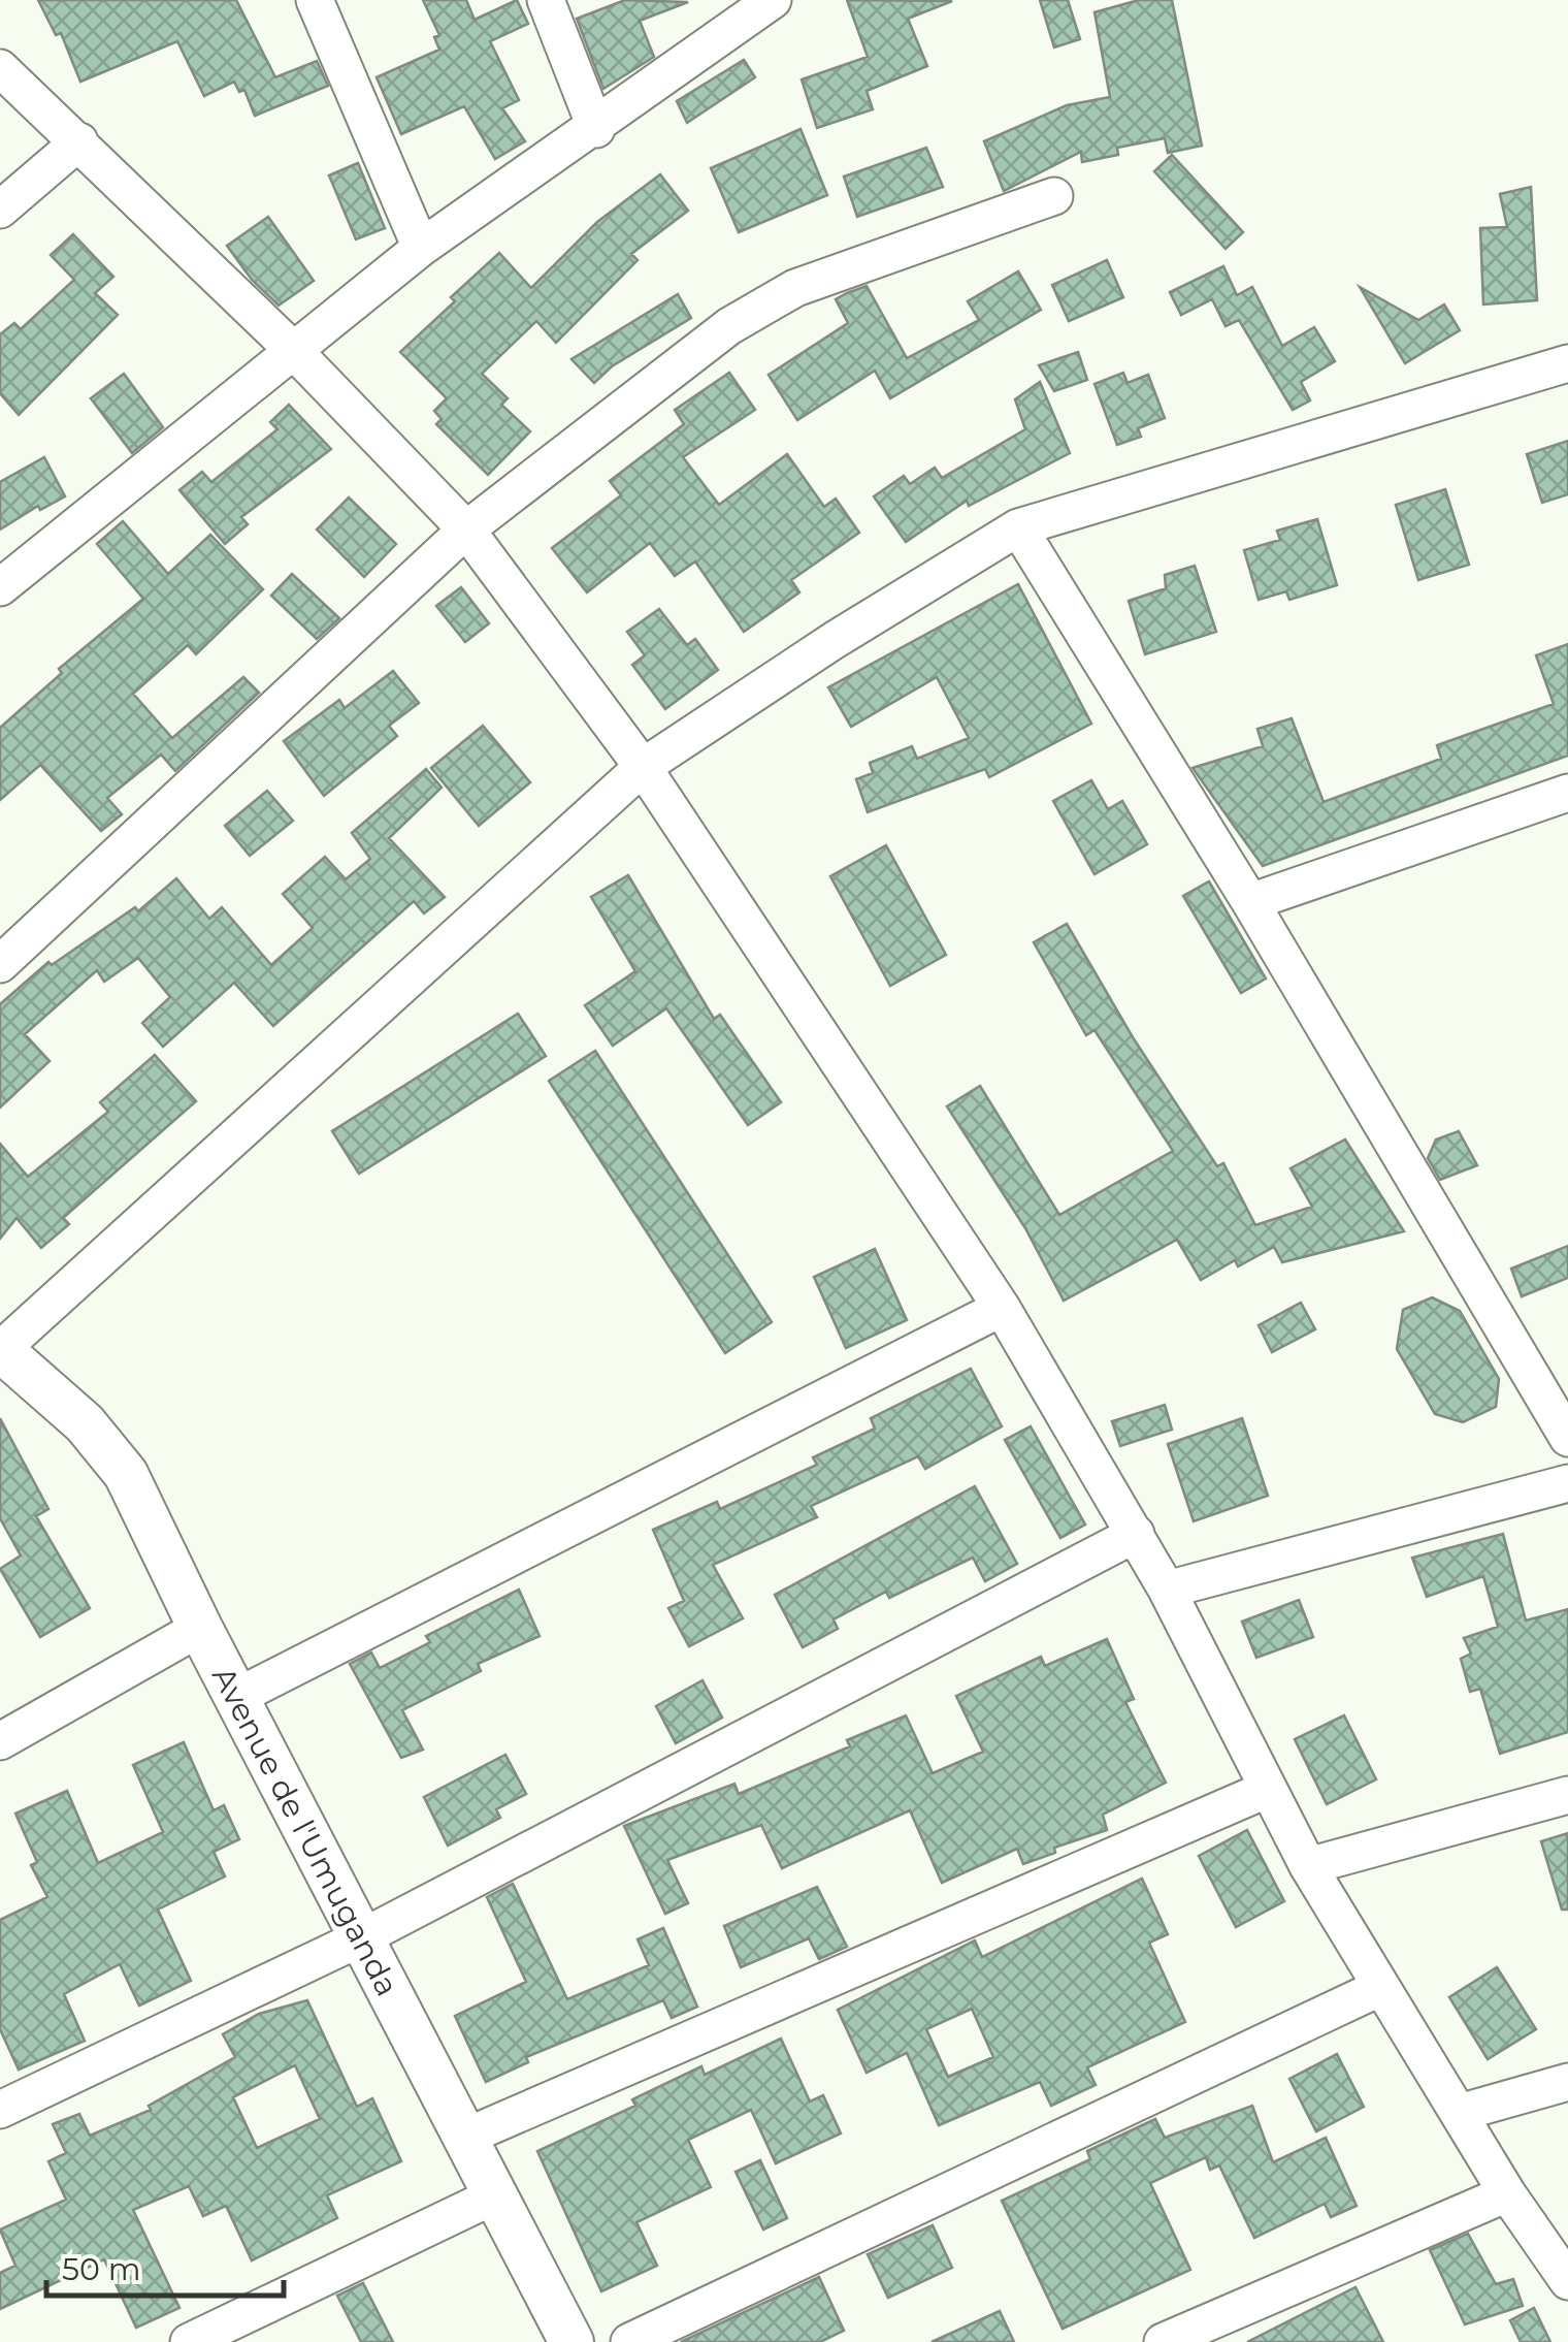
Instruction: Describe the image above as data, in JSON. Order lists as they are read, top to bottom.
{
  "streets": {
    "street": ["Avenue de l'Umuganda"]
  },
  "scale_bar": "50 m"
}
